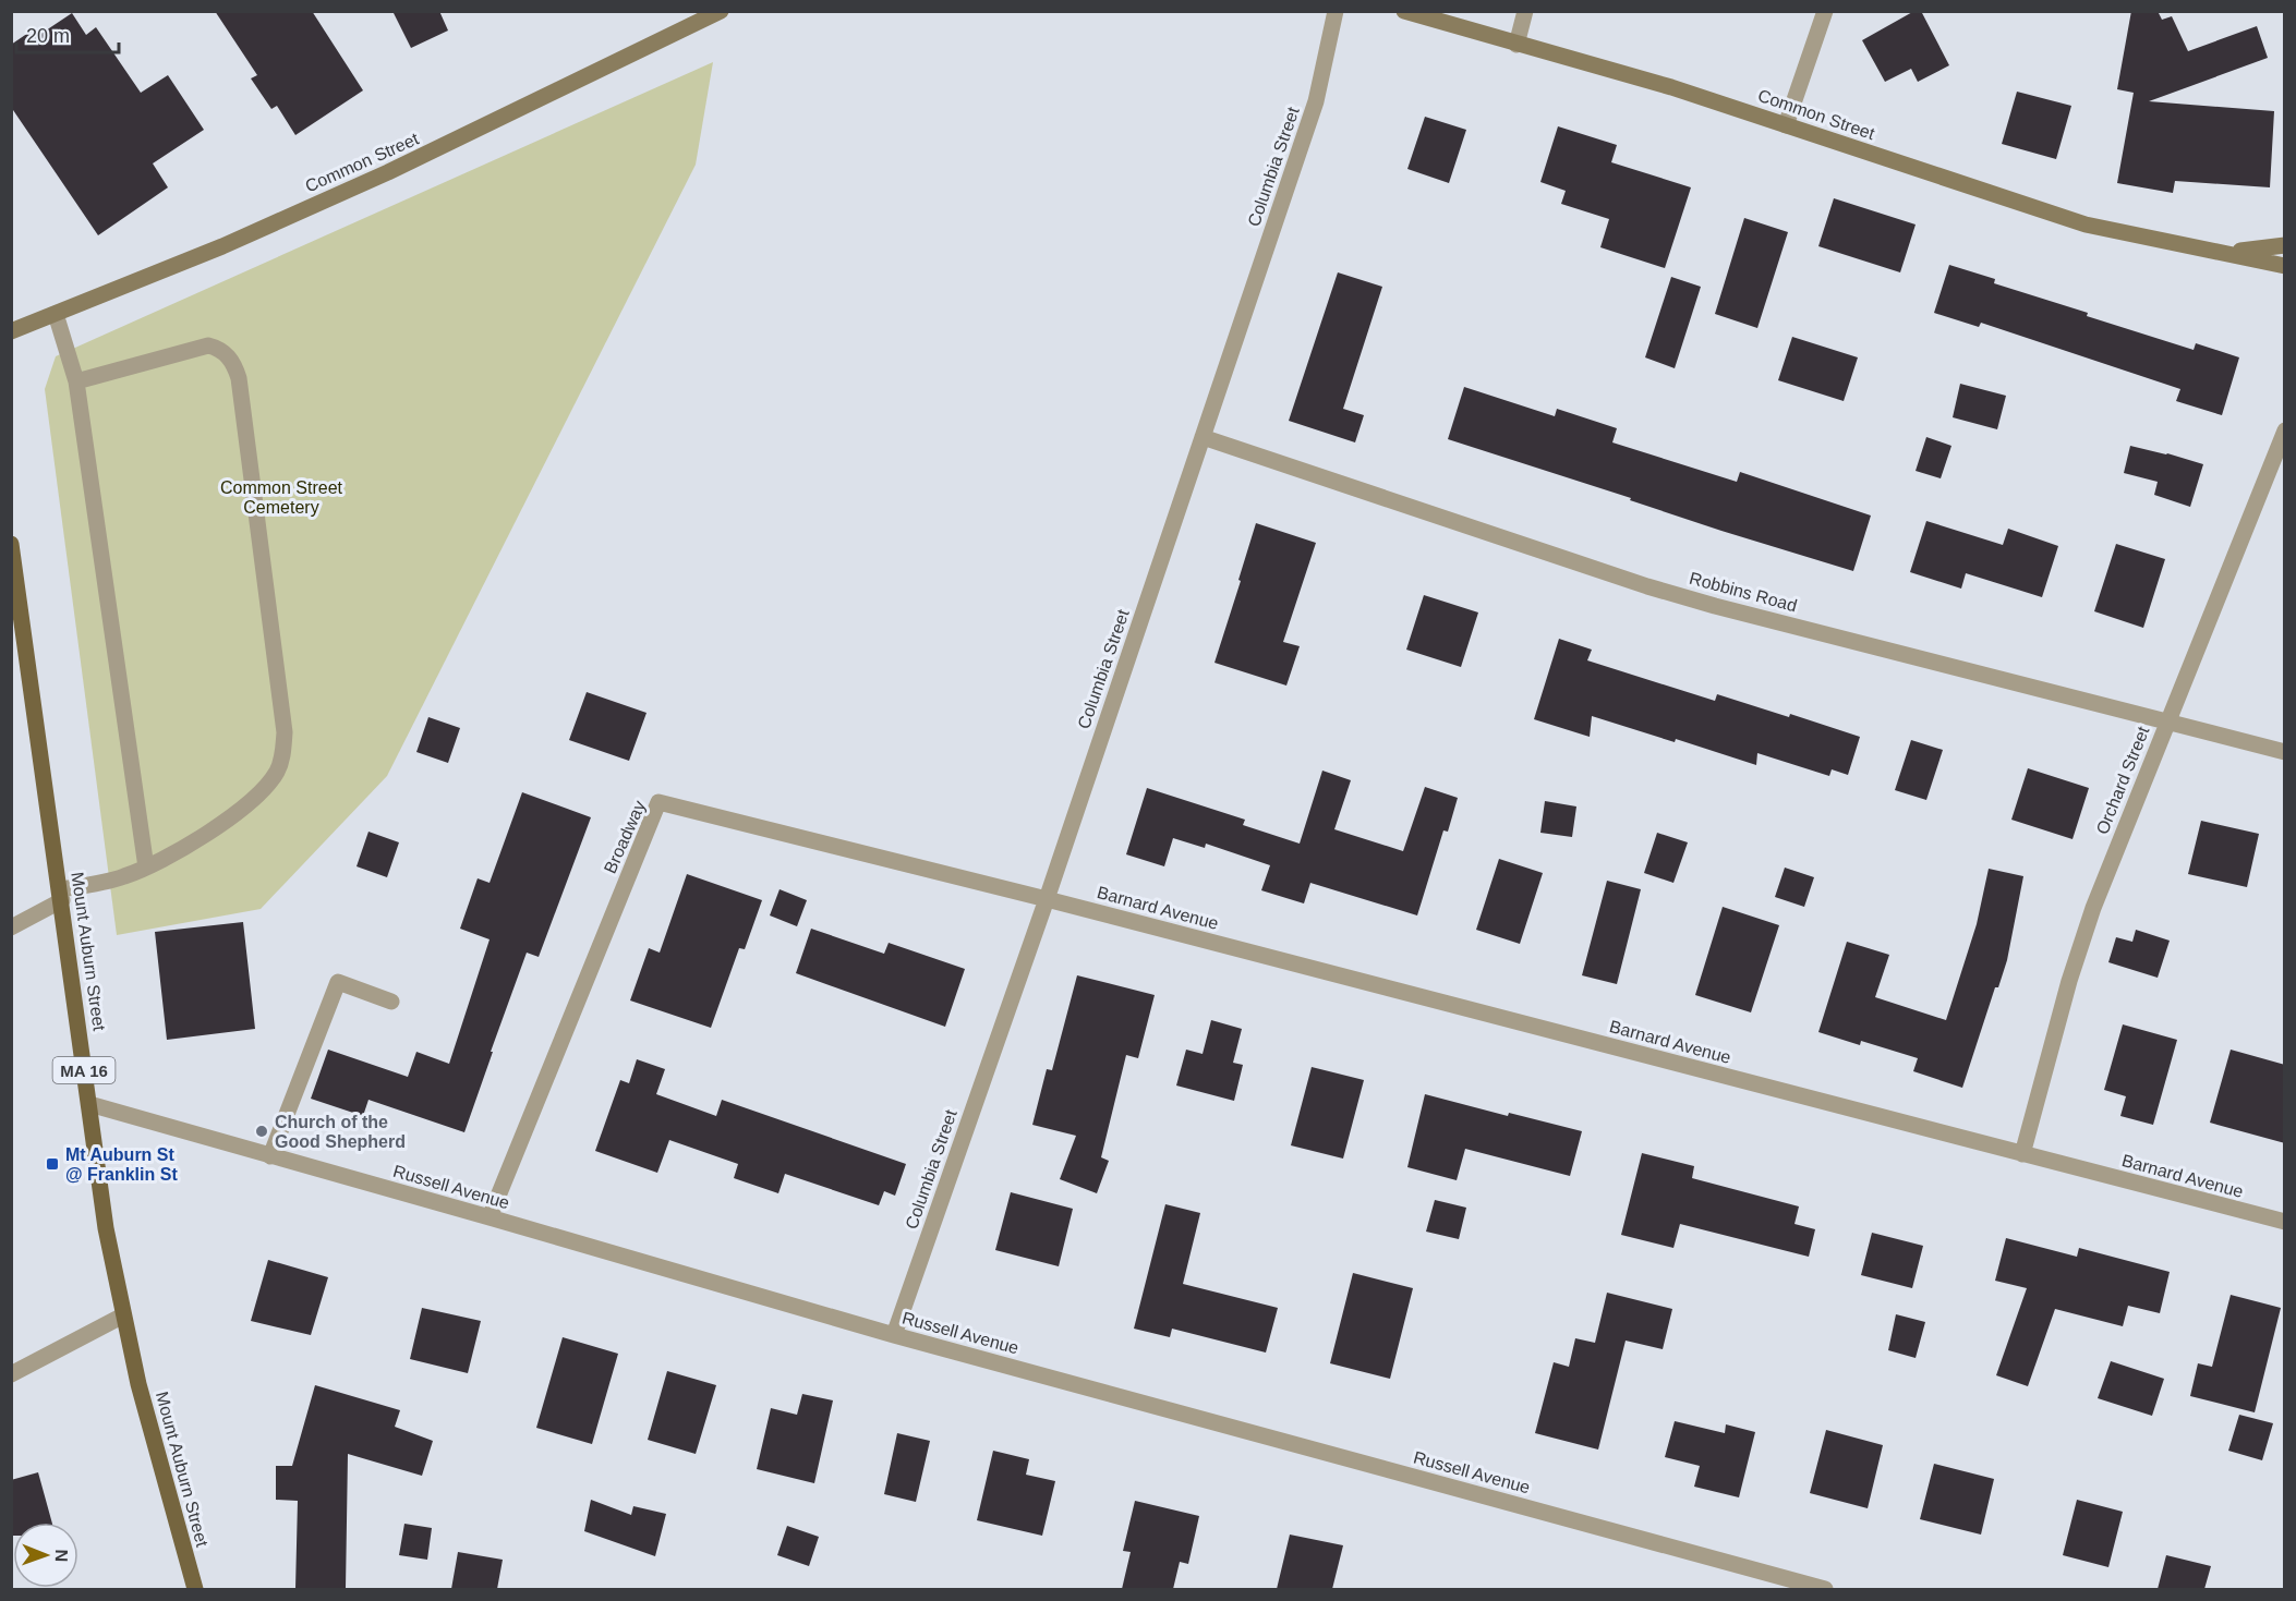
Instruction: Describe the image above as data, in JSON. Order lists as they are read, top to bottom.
{
  "streets": {
    "main road": ["Common Street", "Mount Auburn Street", "MA 16"],
    "street": [
      "Columbia Street",
      "Robbins Road",
      "Orchard Street",
      "Broadway",
      "Barnard Avenue",
      "Russell Avenue"
    ]
  },
  "crossings": [
    ["Columbia Street", "Robbins Road"],
    ["Columbia Street", "Broadway"],
    ["Columbia Street", "Barnard Avenue"],
    ["Columbia Street", "Russell Avenue"],
    ["Robbins Road", "Orchard Street"],
    ["Orchard Street", "Barnard Avenue"],
    ["Broadway", "Barnard Avenue"],
    ["Broadway", "Russell Avenue"],
    ["Mount Auburn Street", "Russell Avenue"]
  ],
  "parks": ["Common Street Cemetery"],
  "places": {
    "other": ["Church of the Good Shepherd"],
    "transit": ["Mt Auburn St @ Franklin St"]
  },
  "scale_bar": "20 m",
  "north": "right"
}
